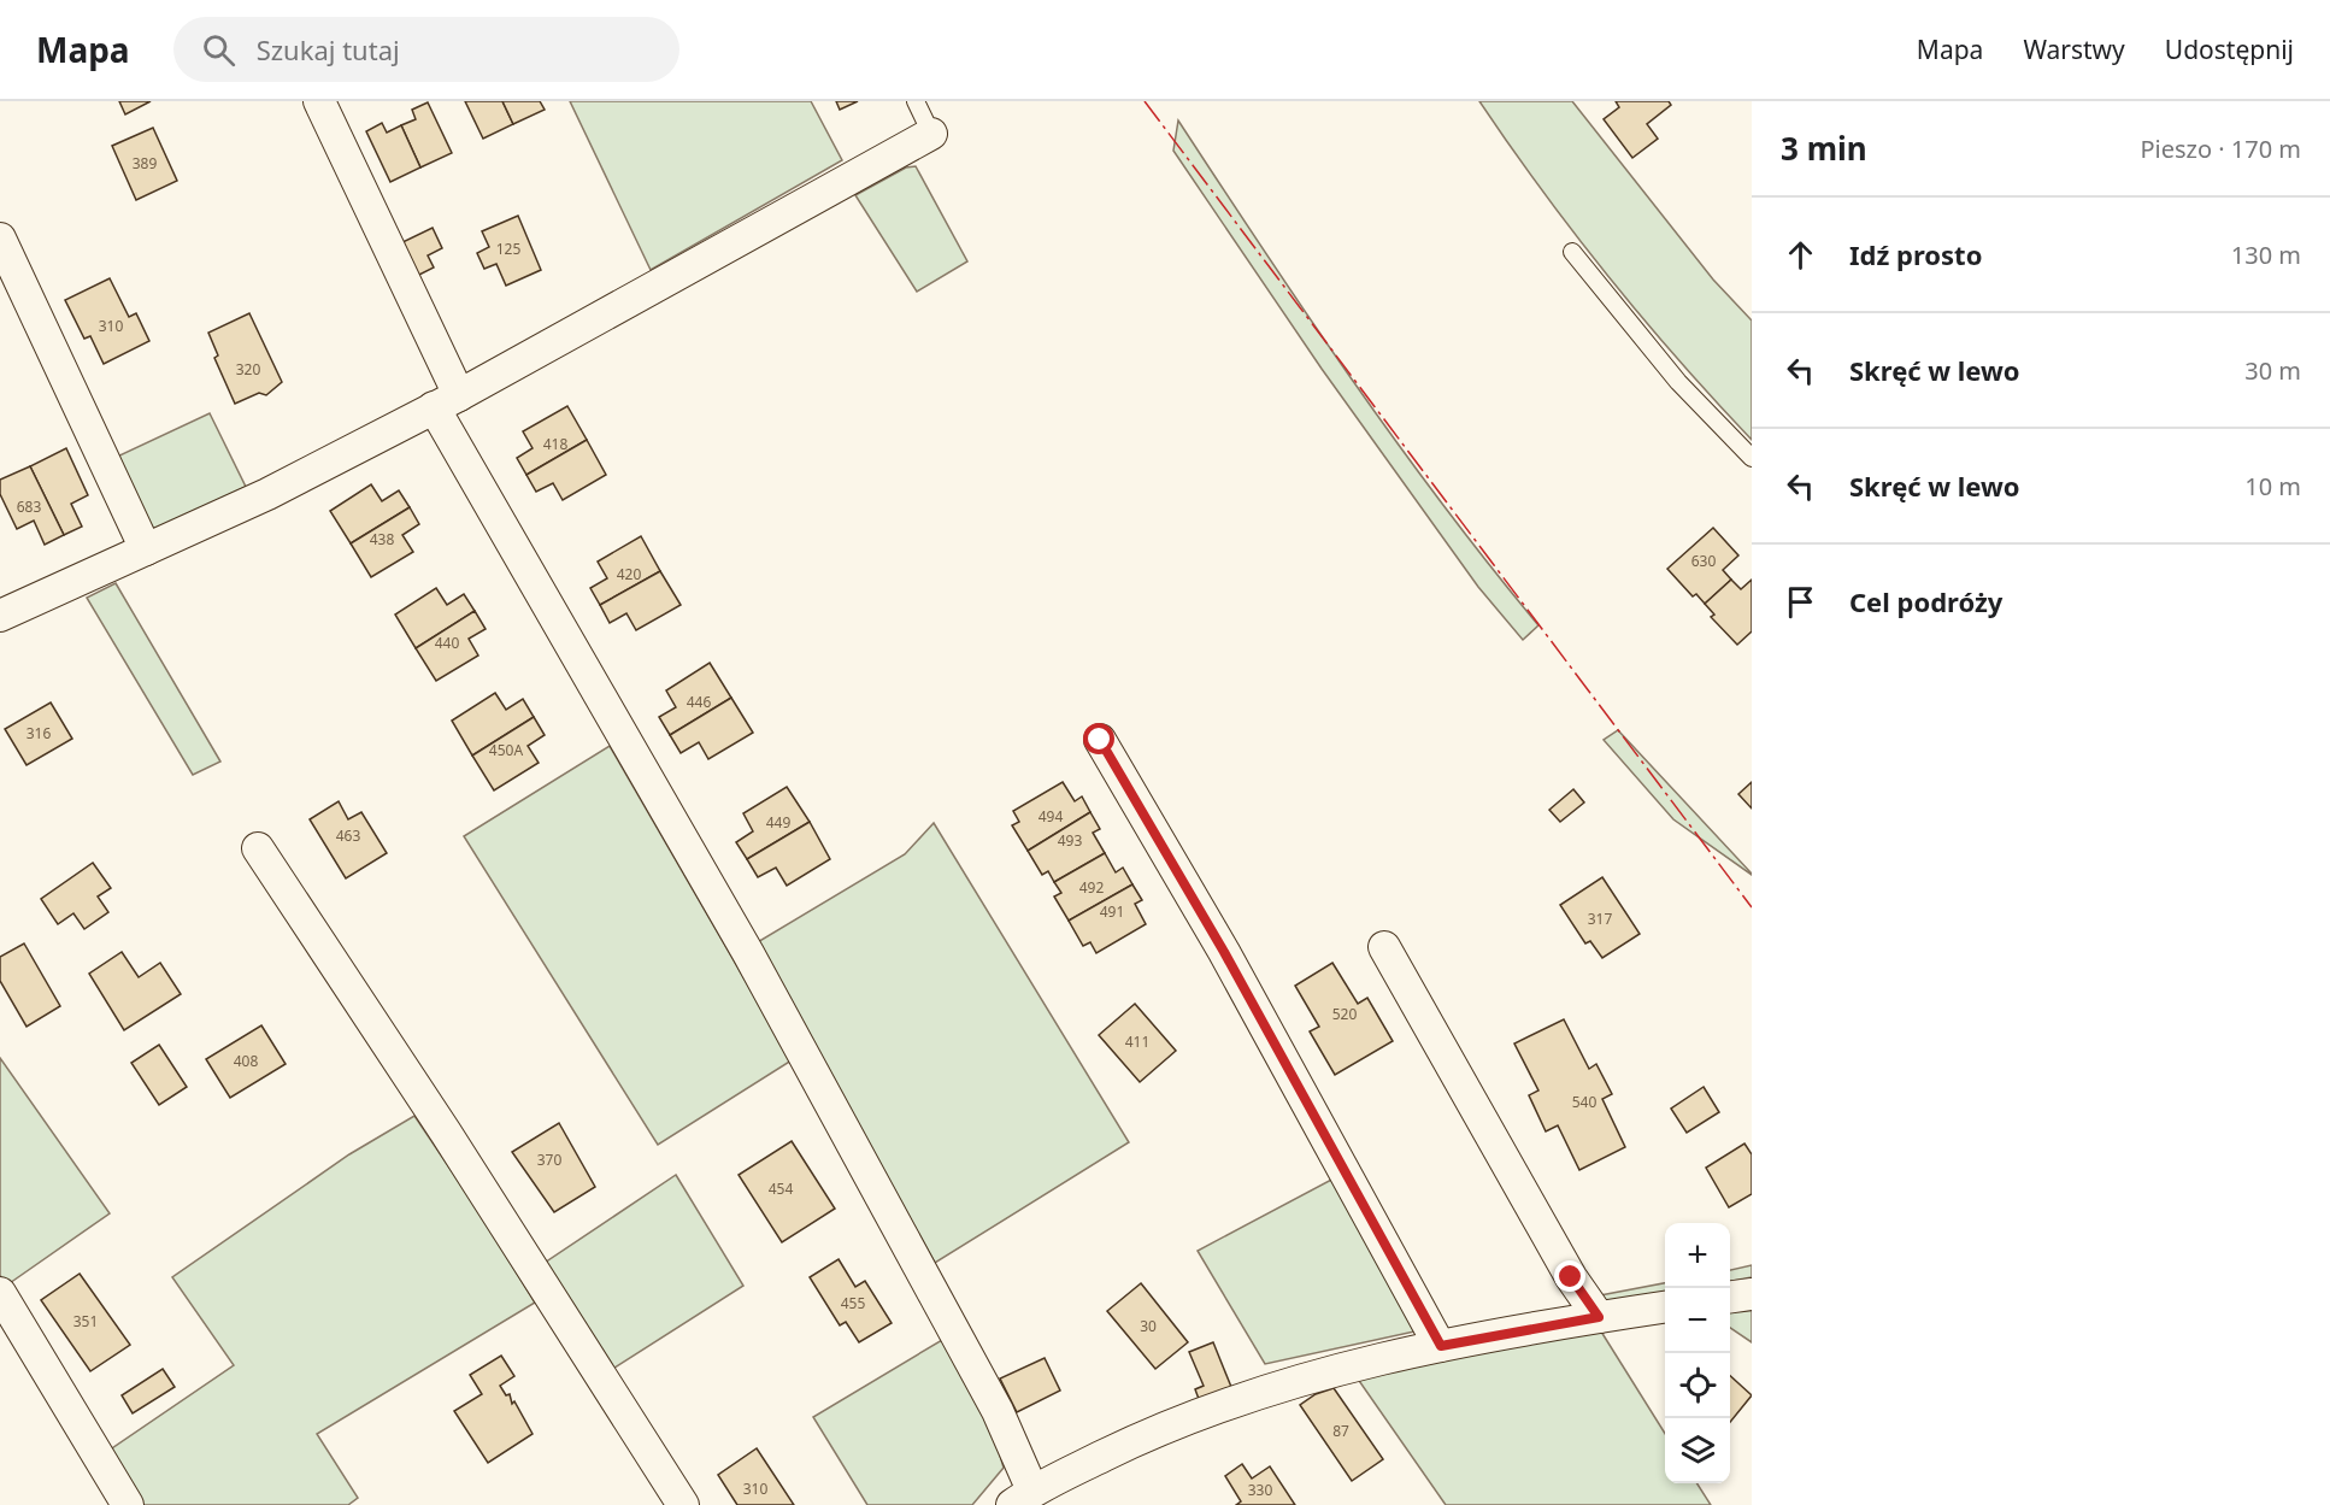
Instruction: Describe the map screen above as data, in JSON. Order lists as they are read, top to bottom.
{
  "house_numbers": [
    "389",
    "125",
    "310",
    "320",
    "418",
    "683",
    "438",
    "630",
    "420",
    "440",
    "446",
    "316",
    "450A",
    "494",
    "449",
    "463",
    "493",
    "492",
    "491",
    "317",
    "520",
    "411",
    "408",
    "540",
    "370",
    "454",
    "455",
    "351",
    "30",
    "87",
    "310",
    "330"
  ],
  "page": {
    "header": "Mapa",
    "search": "Szukaj tutaj",
    "nav": ["Mapa", "Warstwy", "Udostępnij"],
    "heading": ["3 min", "Pieszo · 170 m"],
    "list": [
      ["Idź prosto", "130 m"],
      ["Skręć w lewo", "30 m"],
      ["Skręć w lewo", "10 m"],
      "Cel podróży"
    ],
    "map_buttons": ["+", "−"]
  }
}
